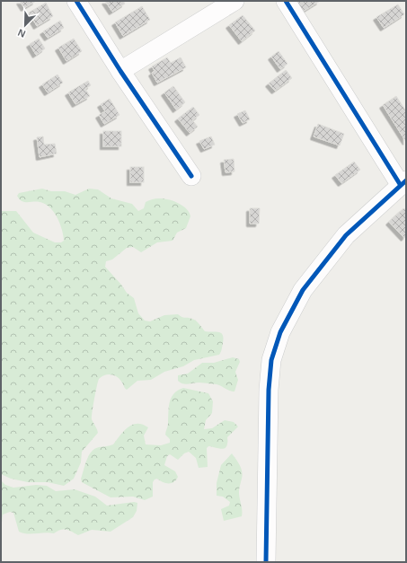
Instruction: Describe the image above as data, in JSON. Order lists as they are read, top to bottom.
{
  "north": "bottom left"
}
